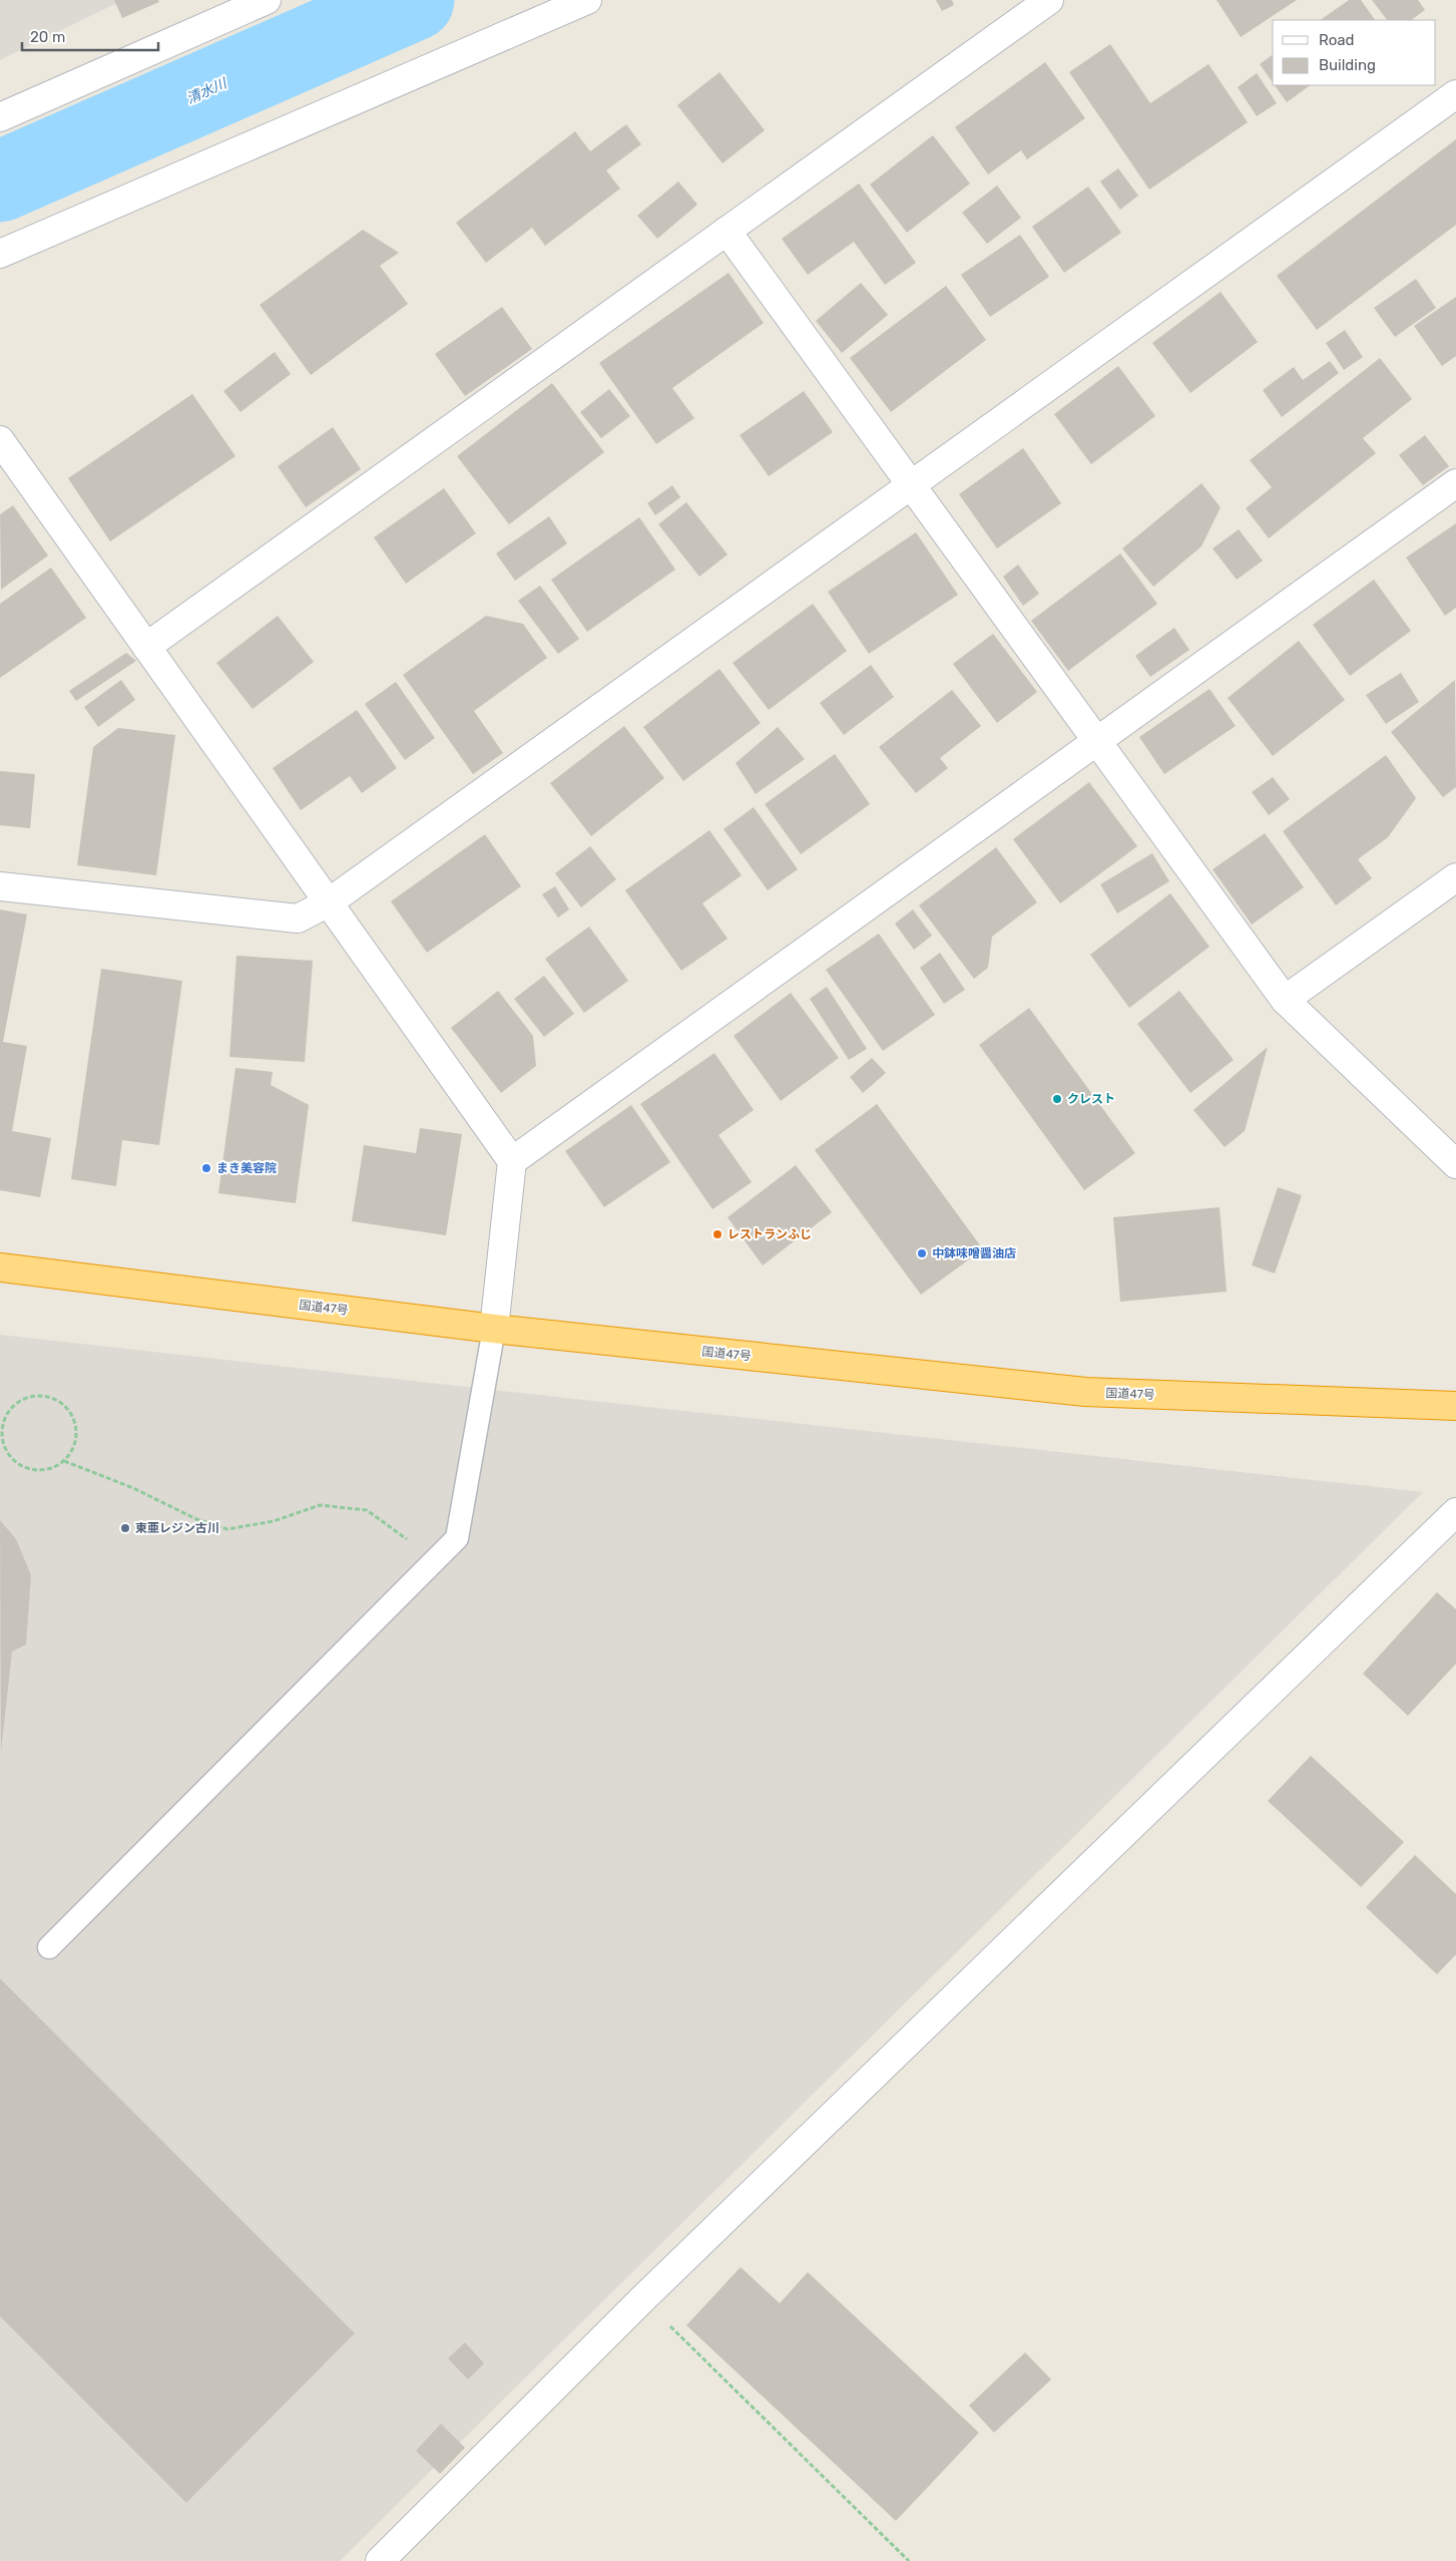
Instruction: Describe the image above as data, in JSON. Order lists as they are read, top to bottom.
{
  "streets": {
    "highway": ["国道47号"]
  },
  "water": ["清水川"],
  "places": [
    "クレスト",
    "まき美容院",
    "レストランふじ",
    "中鉢味噌醤油店",
    "東亜レジン古川"
  ],
  "legend": ["Road", "Building"],
  "scale_bar": "20 m"
}
